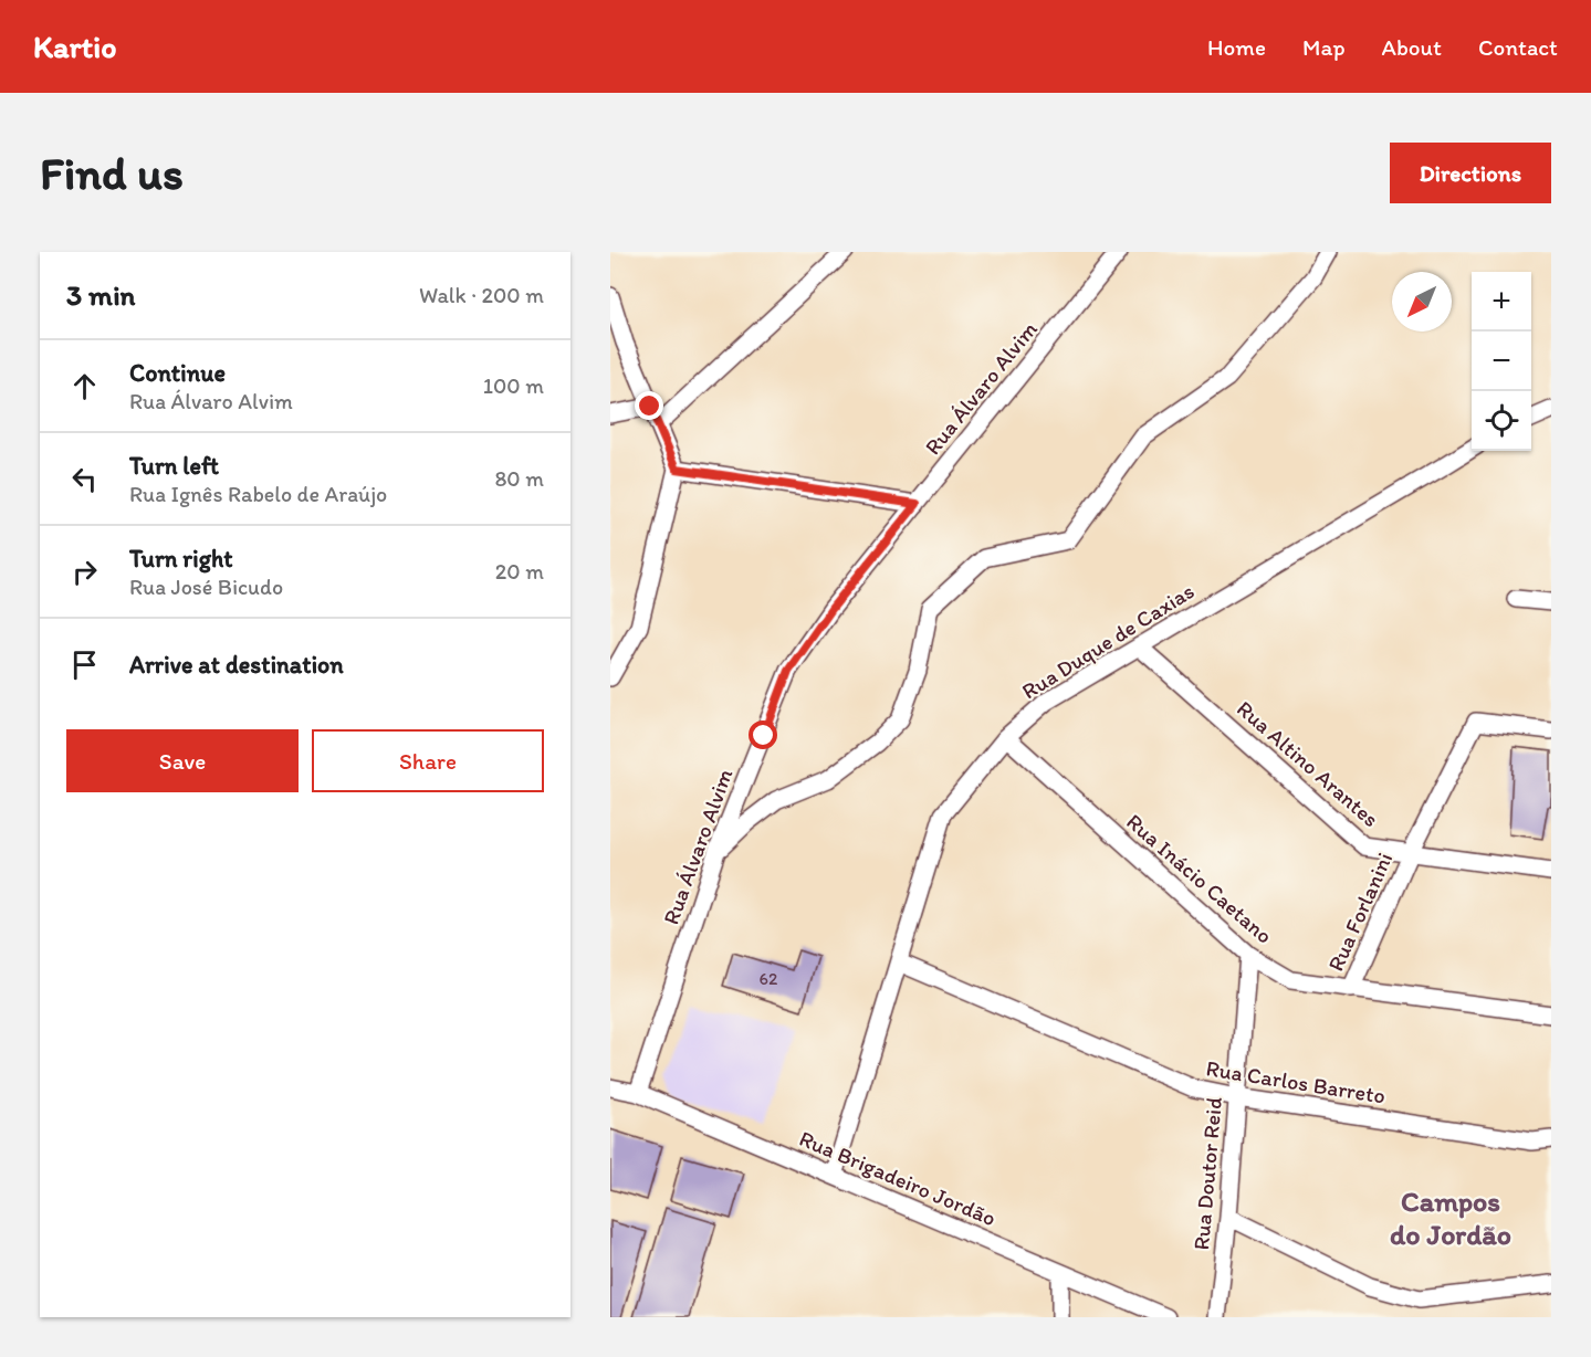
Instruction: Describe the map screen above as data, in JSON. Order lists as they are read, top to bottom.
{
  "streets": {
    "street": [
      "Rua Álvaro Alvim",
      "Rua Duque de Caxias",
      "Rua Altino Arantes",
      "Rua Inácio Caetano",
      "Rua Forlanini",
      "Rua Carlos Barreto",
      "Rua Doutor Reid",
      "Rua Brigadeiro Jordão"
    ]
  },
  "crossings": [
    ["Rua Álvaro Alvim", "Rua Brigadeiro Jordão"],
    ["Rua Duque de Caxias", "Rua Altino Arantes"],
    ["Rua Duque de Caxias", "Rua Inácio Caetano"],
    ["Rua Duque de Caxias", "Rua Carlos Barreto"],
    ["Rua Duque de Caxias", "Rua Brigadeiro Jordão"],
    ["Rua Altino Arantes", "Rua Forlanini"],
    ["Rua Inácio Caetano", "Rua Forlanini"],
    ["Rua Inácio Caetano", "Rua Doutor Reid"],
    ["Rua Carlos Barreto", "Rua Doutor Reid"]
  ],
  "districts": ["Campos do Jordão"],
  "house_numbers": ["62"],
  "north": "bottom left",
  "page": {
    "header": "Kartio",
    "nav": [
      "Home",
      "Map",
      "About",
      "Contact"
    ],
    "buttons": [
      "Directions",
      ["Save", "Share"]
    ],
    "title": "Find us",
    "heading": ["3 min", "Walk · 200 m"],
    "map_buttons": ["+", "−"],
    "list": [
      ["Continue", "Rua Álvaro Alvim", "100 m"],
      ["Turn left", "Rua Ignês Rabelo de Araújo", "80 m"],
      ["Turn right", "Rua José Bicudo", "20 m"],
      "Arrive at destination"
    ]
  }
}
